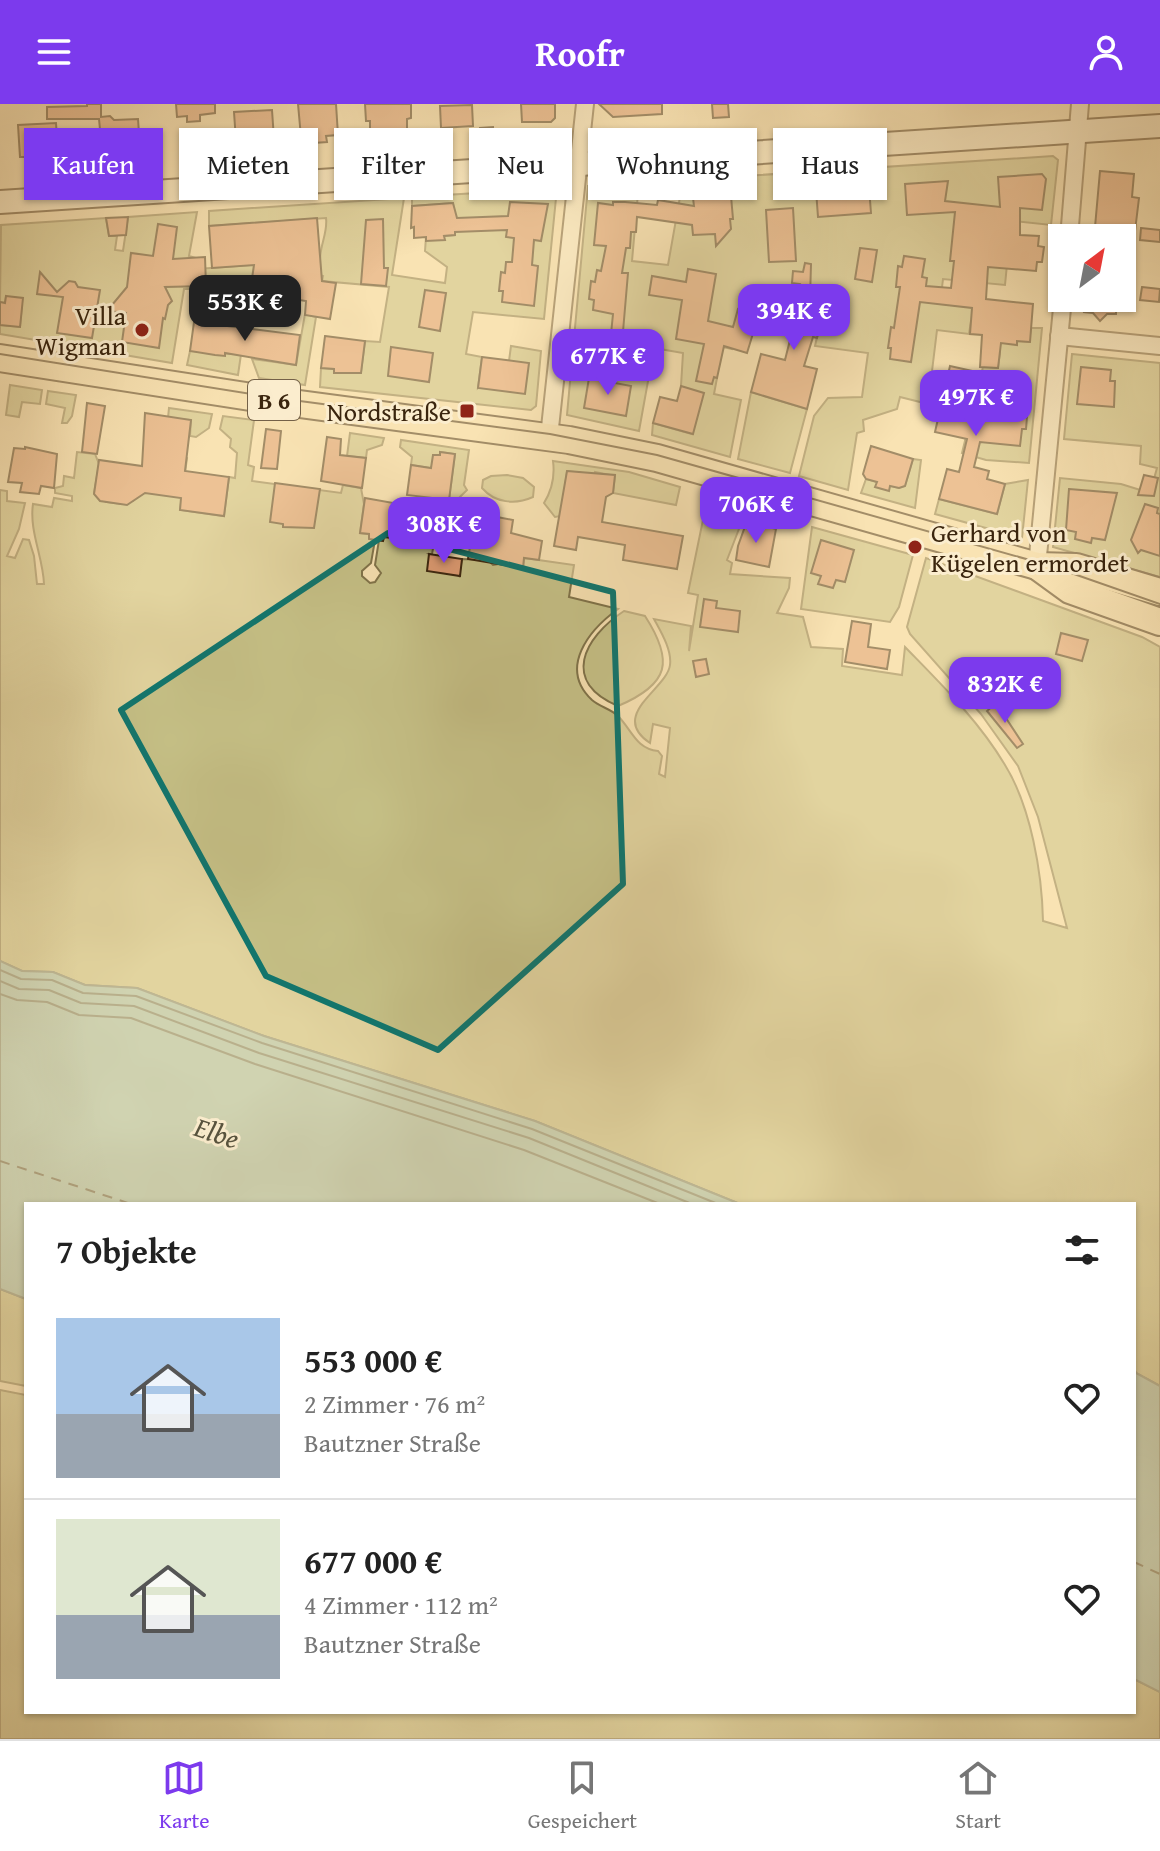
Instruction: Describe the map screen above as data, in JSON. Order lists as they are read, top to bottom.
{
  "streets": {
    "main road": ["B 6"]
  },
  "water": ["Elbe"],
  "places": {
    "other": ["Villa Wigman", "Gerhard von Kügelen ermordet"],
    "transit": ["Nordstraße"]
  },
  "north": "top right",
  "page": {
    "header": "Roofr",
    "chip": [
      "Kaufen",
      "Mieten",
      "Filter",
      "Neu",
      "Wohnung",
      "Haus"
    ],
    "price": [
      "553K €",
      "394K €",
      "677K €",
      "497K €",
      "706K €",
      "308K €",
      "832K €"
    ],
    "heading": "7 Objekte",
    "list": [
      {
        "name": "553 000 €",
        "note": "2 Zimmer · 76 m² · Bautzner Straße"
      },
      {
        "name": "677 000 €",
        "note": "4 Zimmer · 112 m² · Bautzner Straße"
      }
    ],
    "tabs": ["Karte", "Gespeichert", "Start"]
  }
}
